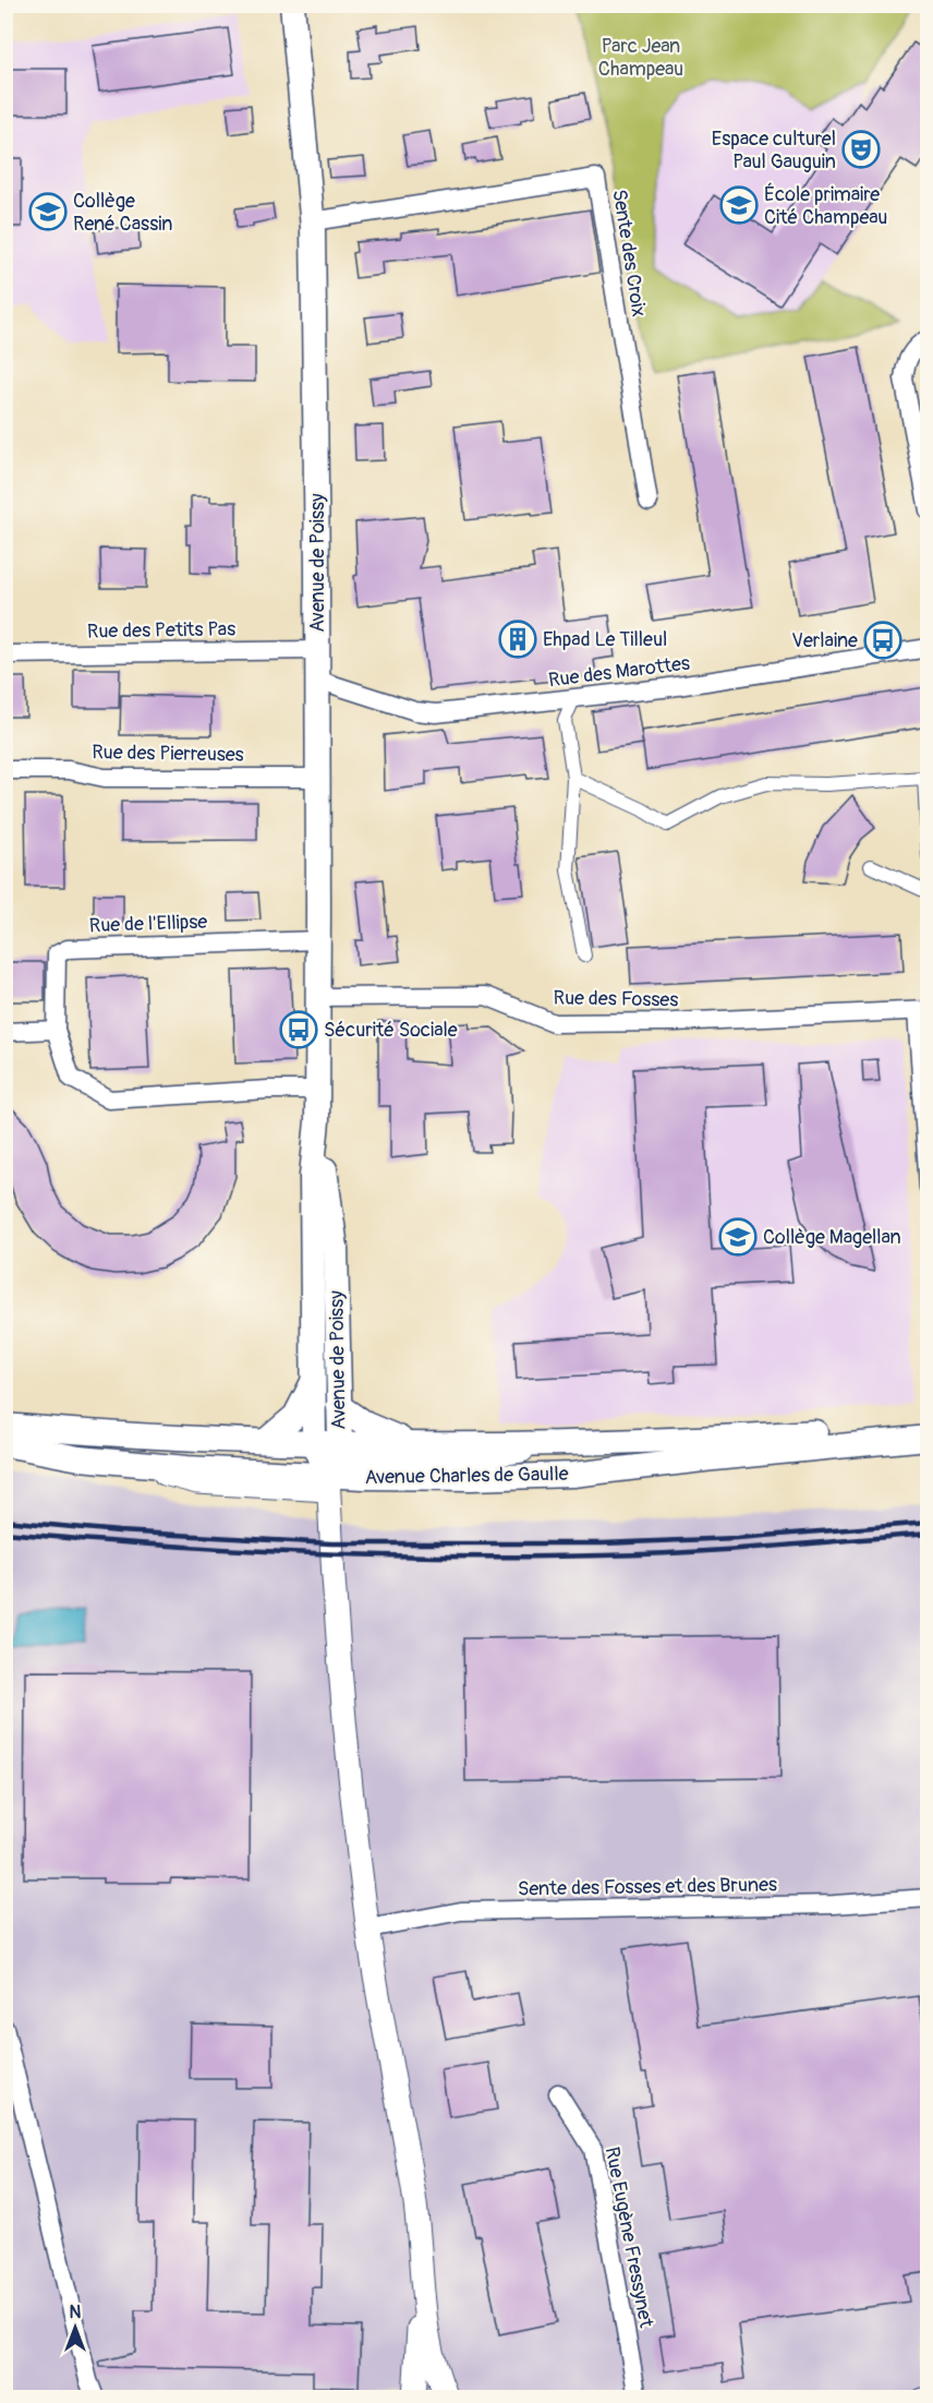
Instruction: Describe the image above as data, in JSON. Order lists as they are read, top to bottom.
{
  "streets": {
    "main road": ["Avenue de Poissy", "Avenue Charles de Gaulle"],
    "street": [
      "Sente des Croix",
      "Rue des Petits Pas",
      "Rue des Marottes",
      "Rue des Pierreuses",
      "Rue de l'Ellipse",
      "Rue des Fosses",
      "Sente des Fosses et des Brunes",
      "Rue Eugène Fressynet"
    ]
  },
  "crossings": [
    ["Sente des Croix", "Avenue de Poissy"],
    ["Avenue de Poissy", "Rue des Petits Pas"],
    ["Avenue de Poissy", "Rue des Marottes"],
    ["Avenue de Poissy", "Rue des Pierreuses"],
    ["Avenue de Poissy", "Rue de l'Ellipse"],
    ["Avenue de Poissy", "Rue des Fosses"],
    ["Avenue de Poissy", "Avenue Charles de Gaulle"]
  ],
  "parks": ["Parc Jean Champeau"],
  "places": {
    "theatre": ["Espace culturel Paul Gauguin"],
    "school or university": ["École primaire Cité Champeau", "Collège René Cassin", "Collège Magellan"],
    "building": ["Ehpad Le Tilleul"],
    "bus stop": ["Verlaine", "Sécurité Sociale"]
  },
  "north": "top"
}
